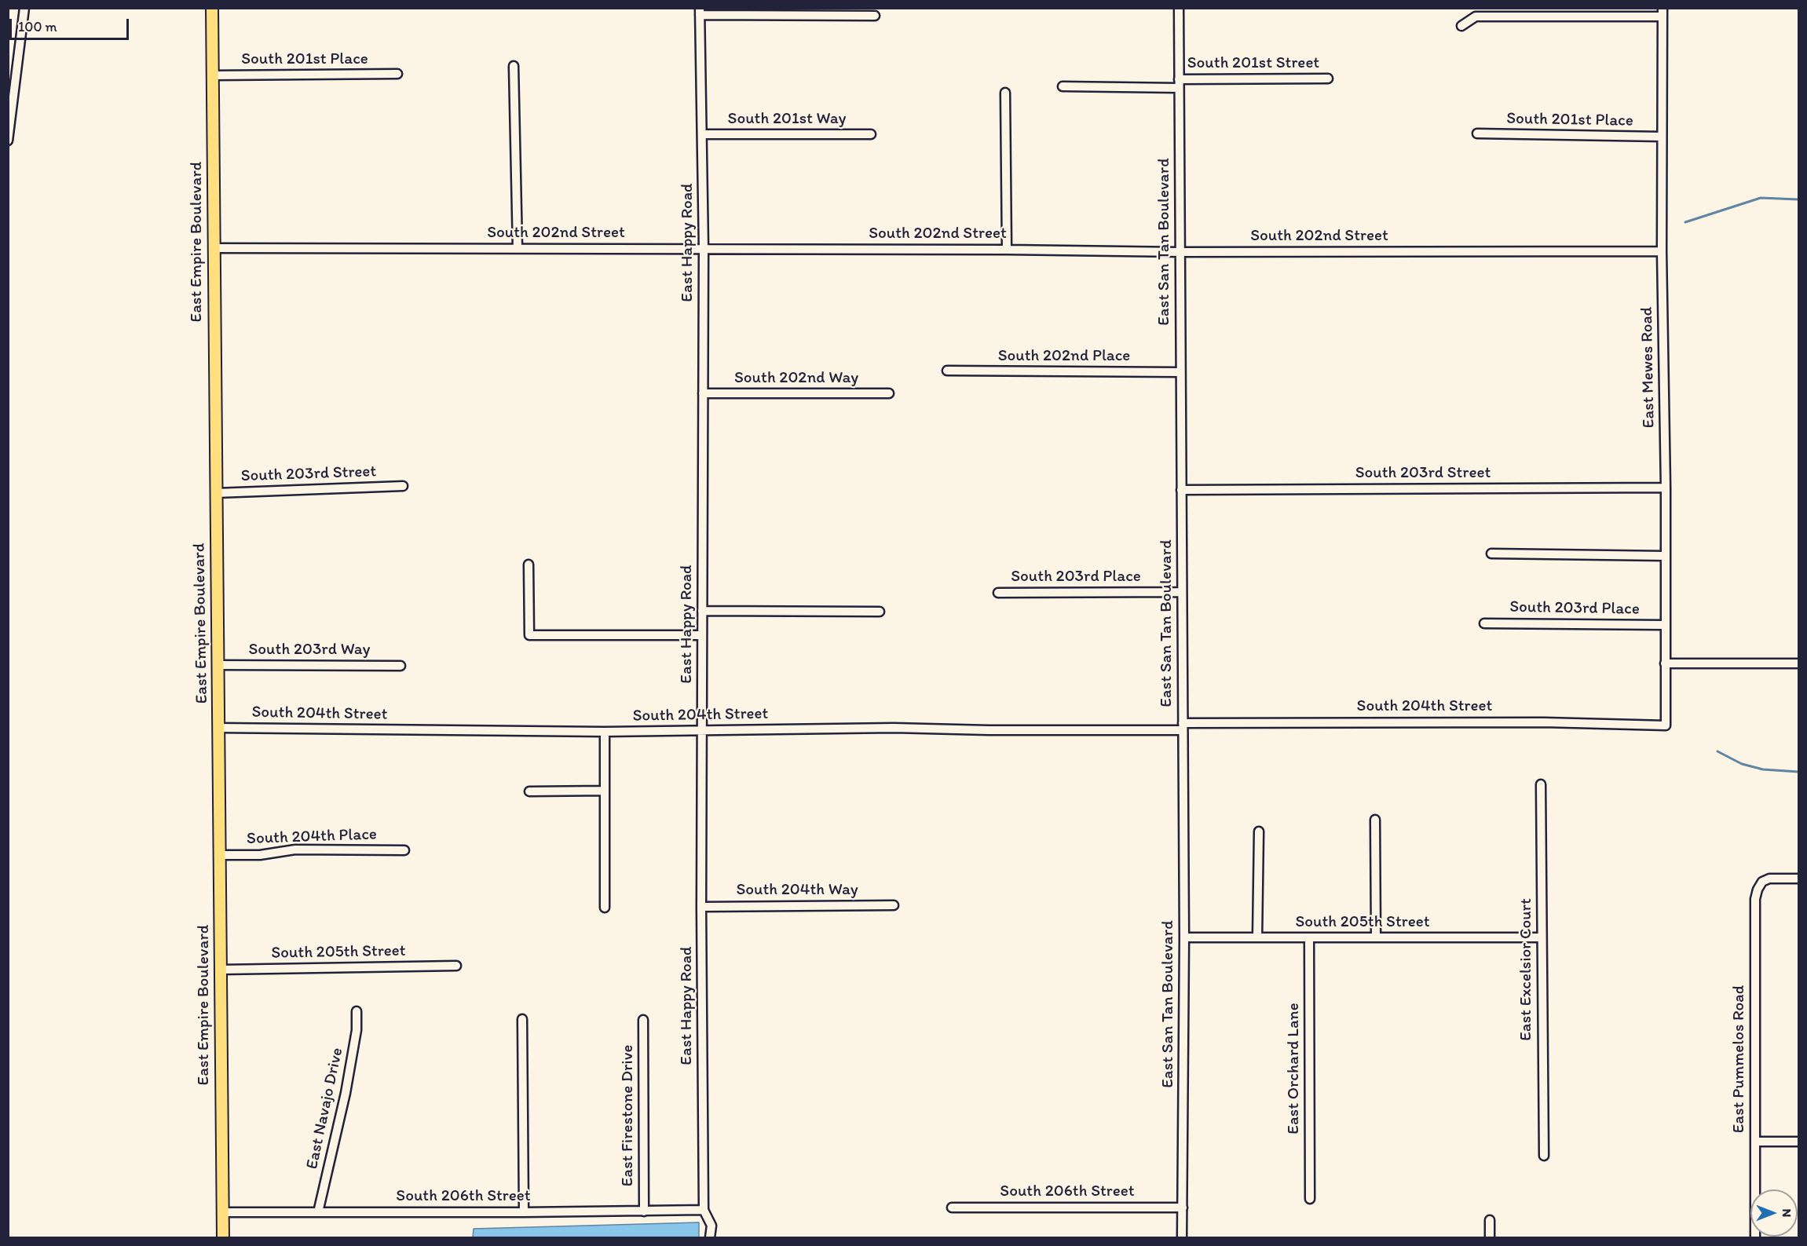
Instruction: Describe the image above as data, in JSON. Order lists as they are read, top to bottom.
{
  "streets": {
    "main road": ["East Empire Boulevard"],
    "street": [
      "South 201st Place",
      "South 201st Street",
      "South 201st Way",
      "South 202nd Street",
      "East San Tan Boulevard",
      "East Happy Road",
      "South 202nd Place",
      "East Mewes Road",
      "South 202nd Way",
      "South 203rd Street",
      "South 203rd Place",
      "South 203rd Way",
      "South 204th Street",
      "South 204th Place",
      "South 204th Way",
      "South 205th Street",
      "East Excelsior Court",
      "East Pummelos Road",
      "East Orchard Lane",
      "East Navajo Drive",
      "East Firestone Drive",
      "South 206th Street"
    ]
  },
  "crossings": [
    ["South 201st Place", "East Empire Boulevard"],
    ["South 201st Place", "East Mewes Road"],
    ["South 201st Street", "East San Tan Boulevard"],
    ["South 201st Way", "East Happy Road"],
    ["South 202nd Street", "East Empire Boulevard"],
    ["South 202nd Street", "East San Tan Boulevard"],
    ["South 202nd Street", "East Happy Road"],
    ["South 202nd Street", "East Mewes Road"],
    ["East Empire Boulevard", "South 203rd Street"],
    ["East Empire Boulevard", "South 203rd Way"],
    ["East Empire Boulevard", "South 204th Street"],
    ["East Empire Boulevard", "South 204th Place"],
    ["East Empire Boulevard", "South 205th Street"],
    ["East Empire Boulevard", "South 206th Street"],
    ["East San Tan Boulevard", "South 202nd Place"],
    ["East San Tan Boulevard", "South 203rd Street"],
    ["East San Tan Boulevard", "South 203rd Place"],
    ["East San Tan Boulevard", "South 204th Street"],
    ["East San Tan Boulevard", "South 205th Street"],
    ["East San Tan Boulevard", "South 206th Street"],
    ["East Happy Road", "South 202nd Way"],
    ["East Happy Road", "South 204th Street"],
    ["East Happy Road", "South 204th Way"],
    ["East Happy Road", "South 206th Street"],
    ["East Mewes Road", "South 203rd Street"],
    ["East Mewes Road", "South 203rd Place"],
    ["East Mewes Road", "South 204th Street"],
    ["South 205th Street", "East Excelsior Court"],
    ["South 205th Street", "East Orchard Lane"],
    ["East Navajo Drive", "South 206th Street"],
    ["East Firestone Drive", "South 206th Street"]
  ],
  "scale_bar": "100 m",
  "north": "right"
}
